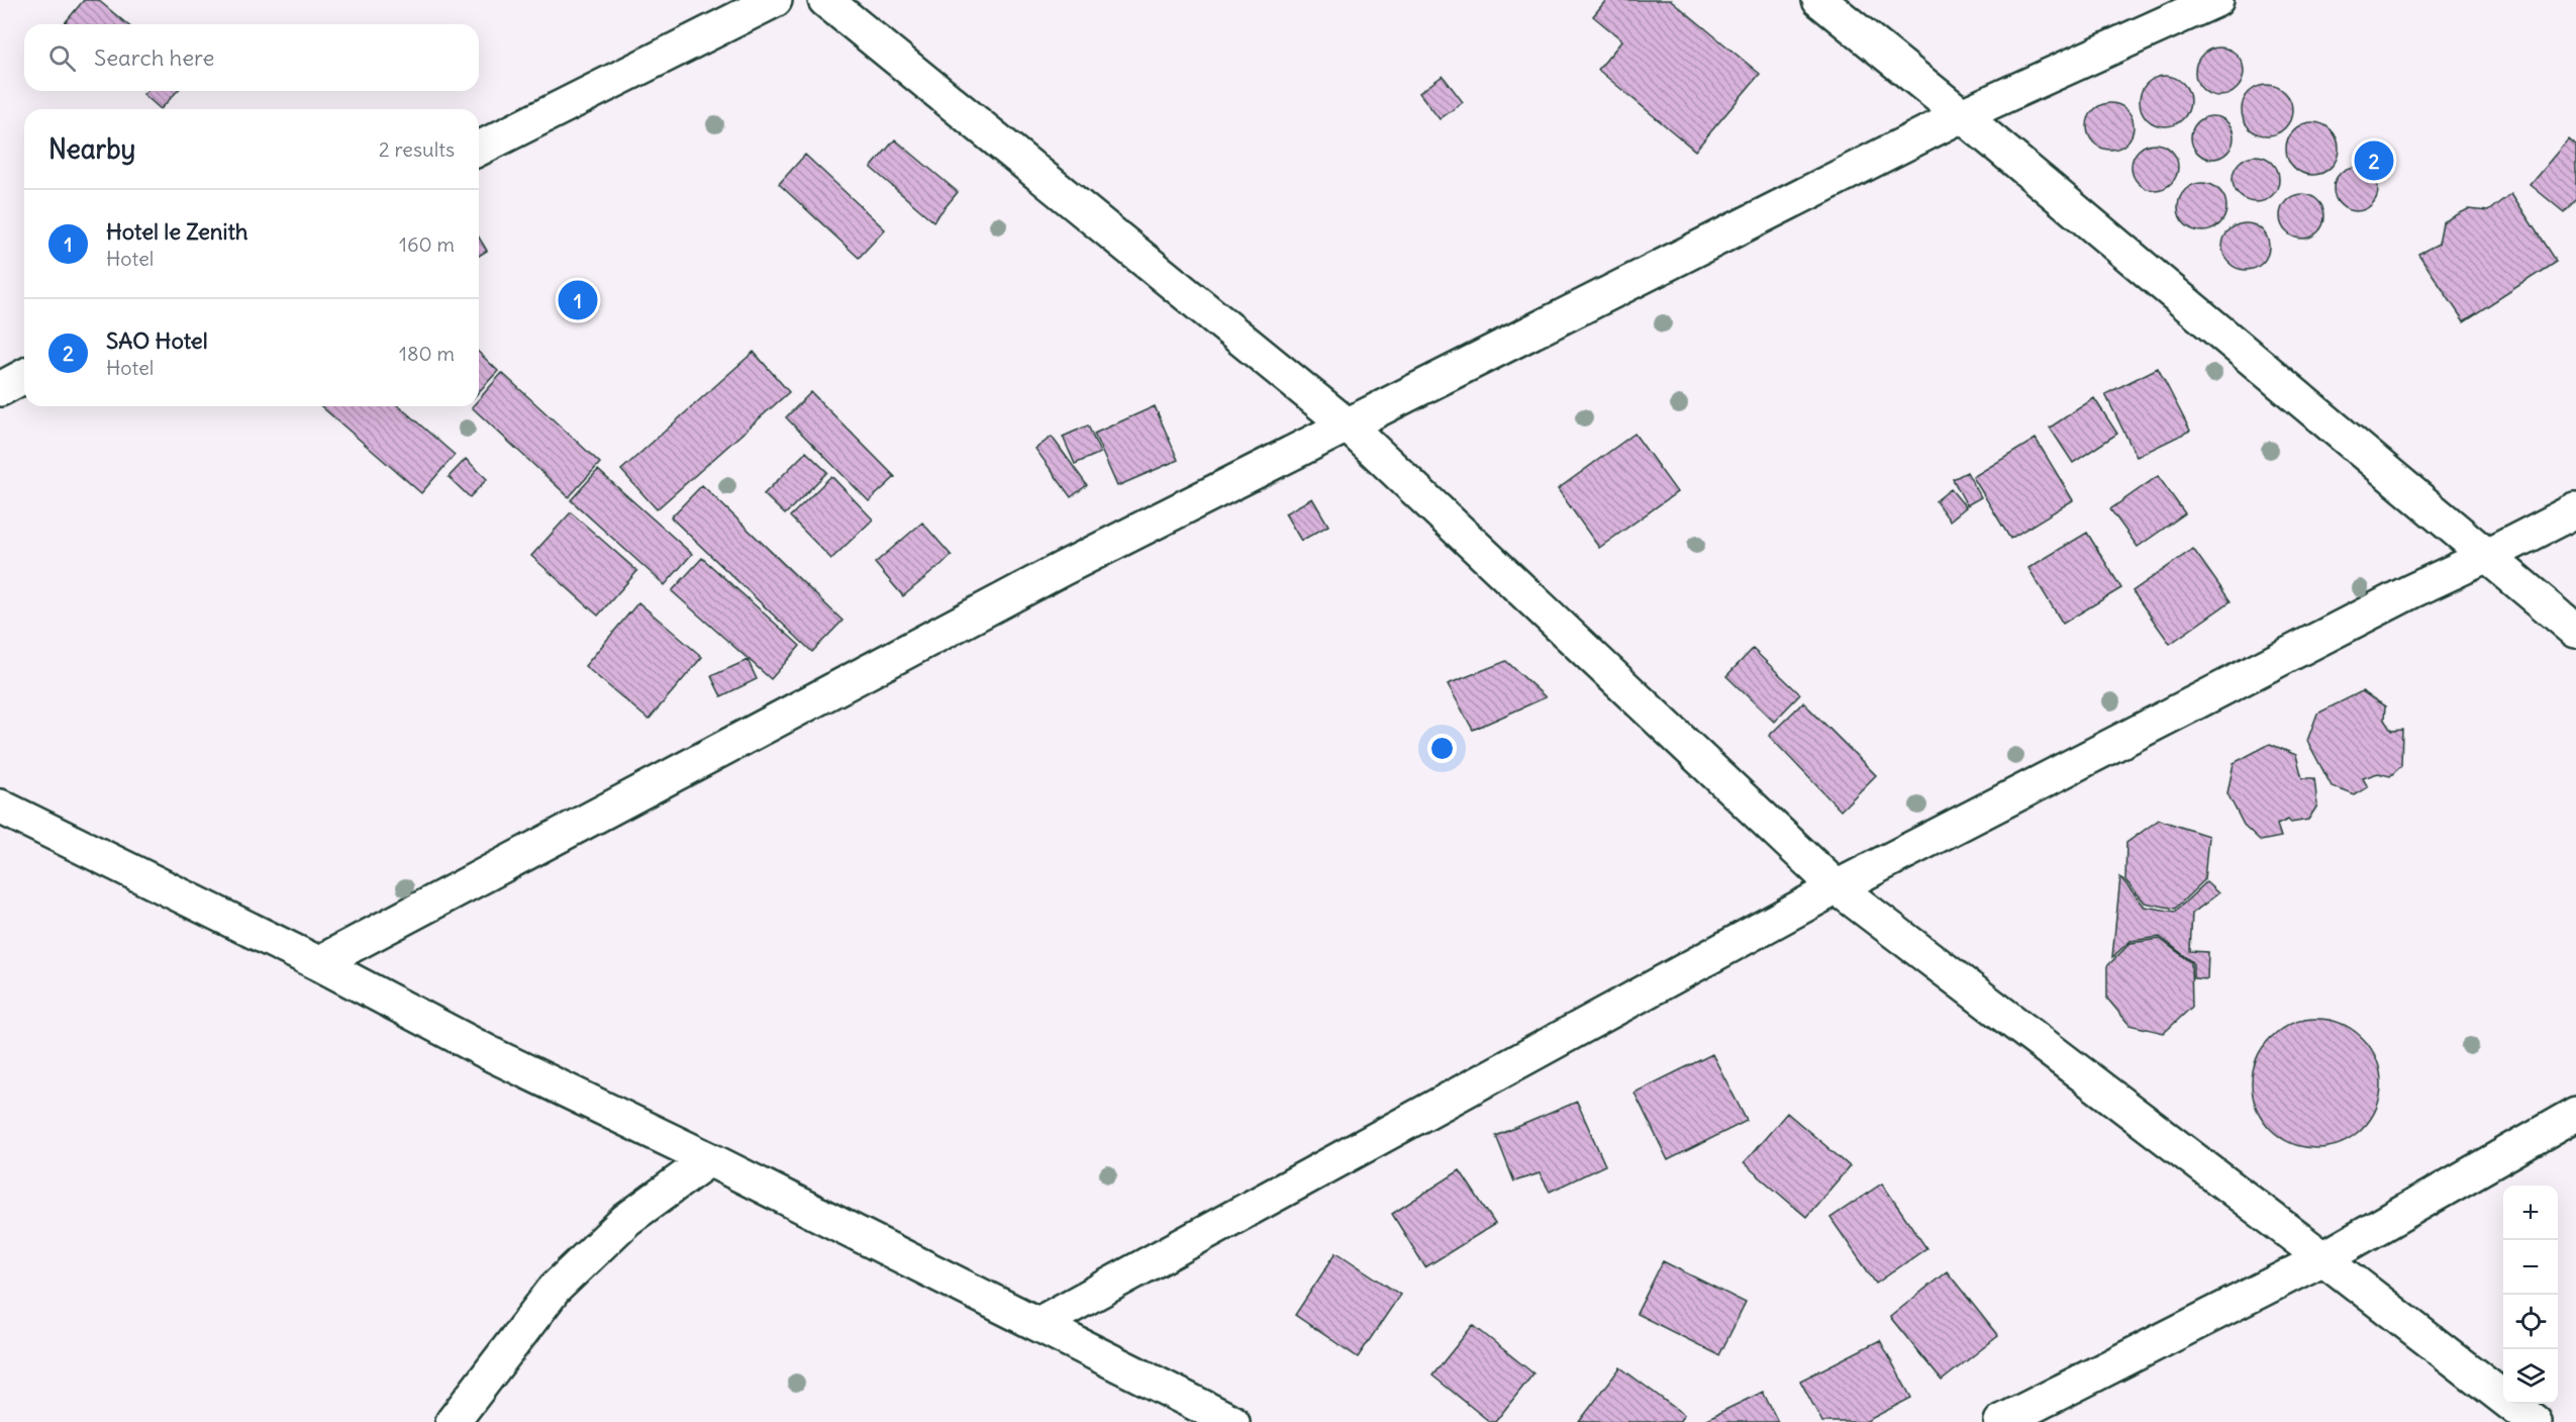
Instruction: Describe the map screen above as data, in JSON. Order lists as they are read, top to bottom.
{
  "page": {
    "search": "Search here",
    "heading": ["Nearby", "2 results"],
    "pins": ["2", "1"],
    "list": [
      {
        "mark": "1",
        "name": "Hotel le Zenith",
        "note": "Hotel",
        "value": "160 m"
      },
      {
        "mark": "2",
        "name": "SAO Hotel",
        "note": "Hotel",
        "value": "180 m"
      }
    ],
    "map_buttons": ["+", "−"]
  }
}
